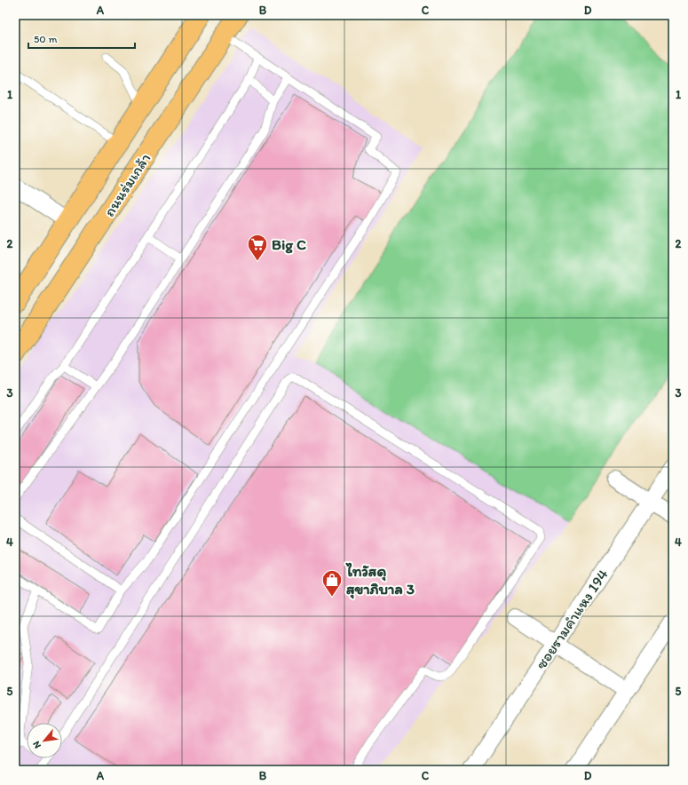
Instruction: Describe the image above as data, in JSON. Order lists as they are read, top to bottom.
{
  "streets": {
    "main road": ["ถนนร่มเกล้า"],
    "street": ["ซอยรามคำแหง 194"]
  },
  "places": {
    "supermarket": ["Big C"],
    "shop": ["ไทวัสดุ สุขาภิบาล 3"]
  },
  "scale_bar": "50 m",
  "north": "bottom left",
  "grid": {
    "columns": [
      "A",
      "B",
      "C",
      "D"
    ],
    "rows": [
      "1",
      "2",
      "3",
      "4",
      "5"
    ]
  }
}
